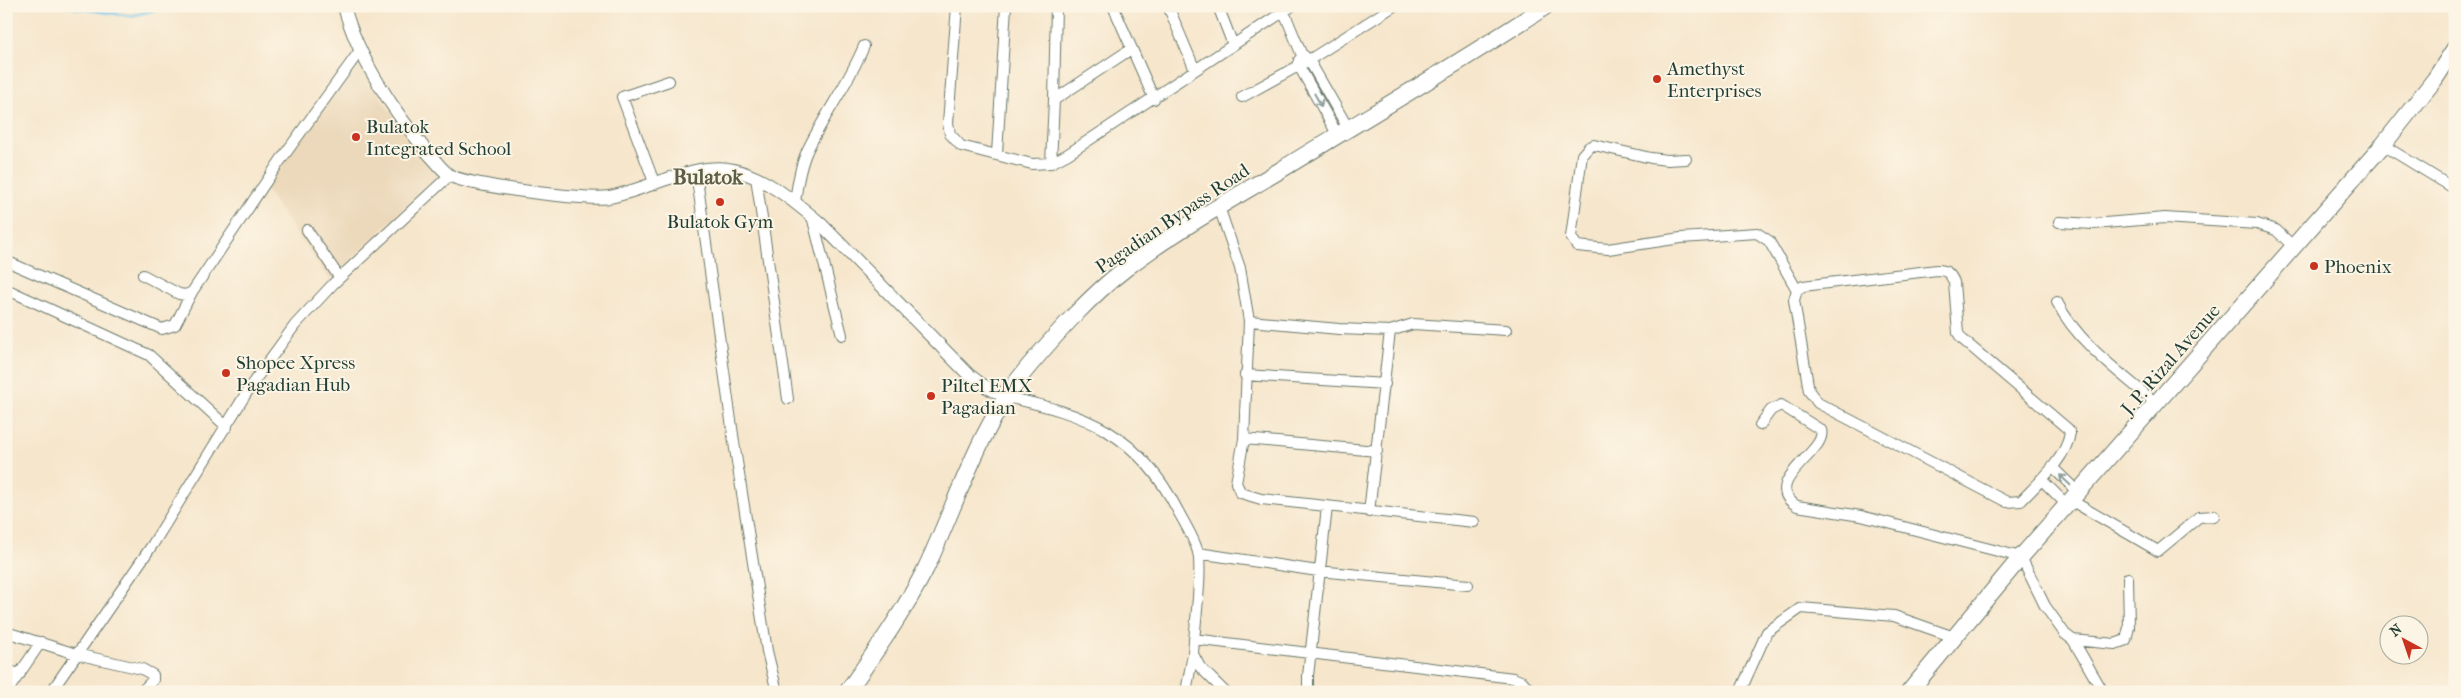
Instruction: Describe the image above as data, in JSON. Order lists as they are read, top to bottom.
{
  "streets": {
    "main road": ["Pagadian Bypass Road", "J. P. Rizal Avenue"]
  },
  "districts": ["Bulatok"],
  "places": [
    "Amethyst Enterprises",
    "Bulatok Integrated School",
    "Bulatok Gym",
    "Phoenix",
    "Shopee Xpress Pagadian Hub",
    "Piltel EMX Pagadian"
  ],
  "north": "top left"
}
